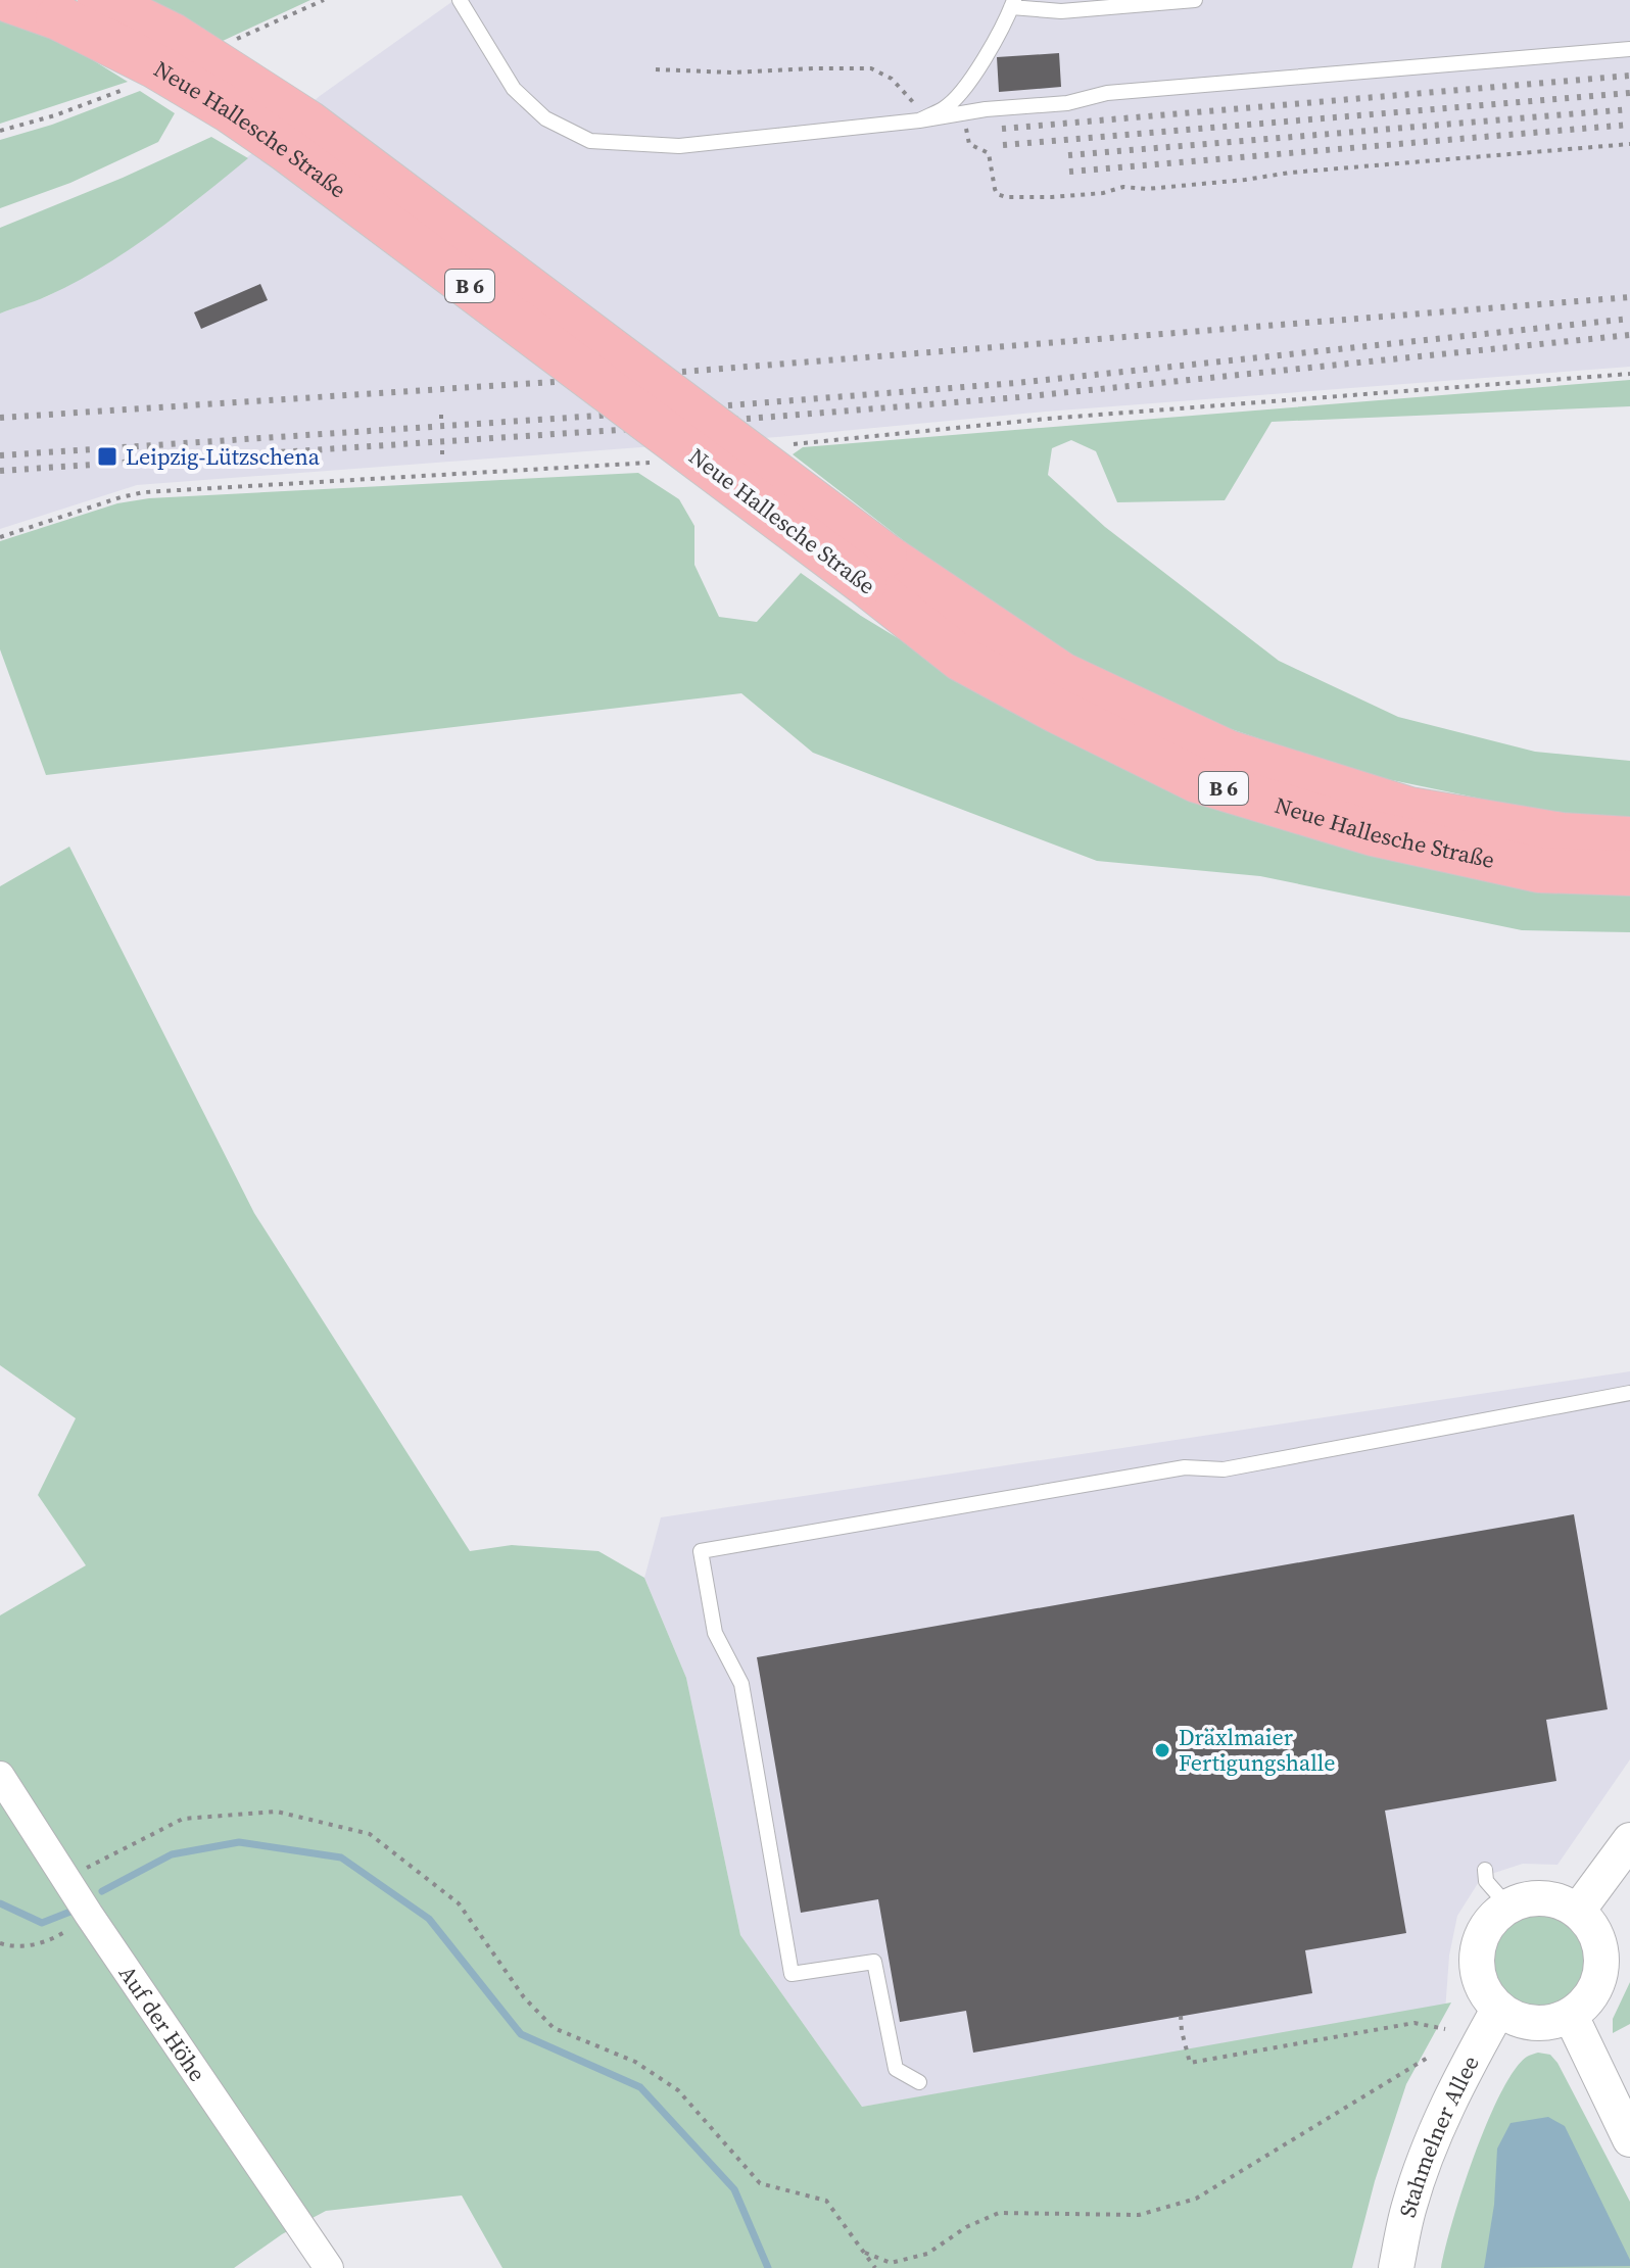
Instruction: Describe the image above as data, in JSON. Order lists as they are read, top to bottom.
{
  "streets": {
    "main road": ["Neue Hallesche Straße", "B 6"],
    "street": ["Auf der Höhe", "Stahmelner Allee"]
  },
  "places": {
    "transit": ["Leipzig-Lützschena"],
    "other": ["Dräxlmaier Fertigungshalle"]
  }
}
